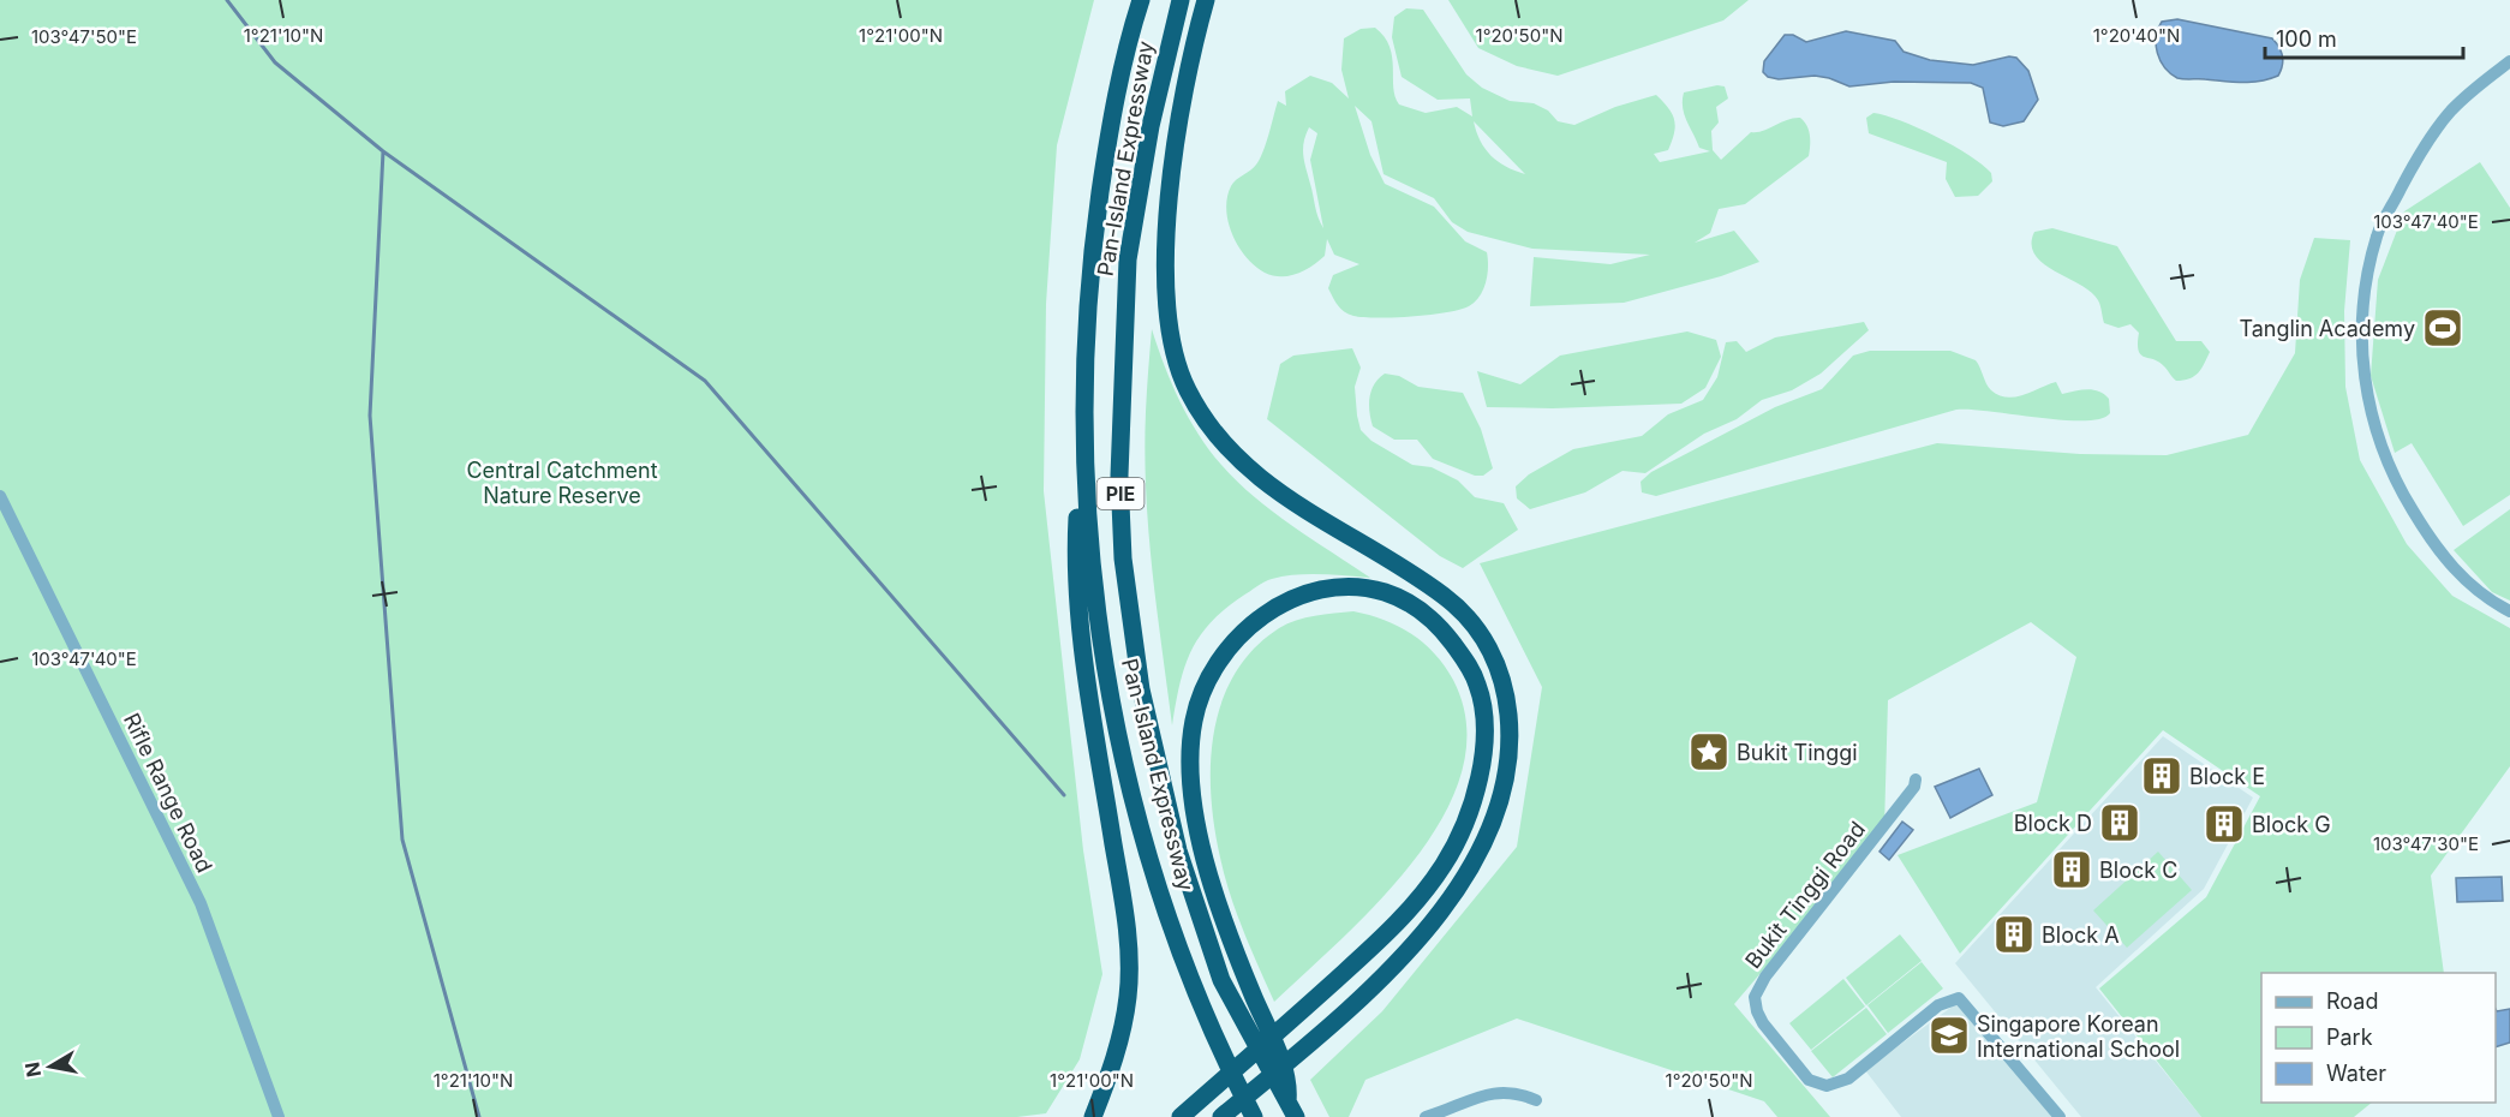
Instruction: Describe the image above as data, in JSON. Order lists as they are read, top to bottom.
{
  "streets": {
    "highway": ["Pan-Island Expressway", "PIE"],
    "street": ["Rifle Range Road", "Bukit Tinggi Road"]
  },
  "parks": ["Central Catchment Nature Reserve"],
  "places": {
    "sports": ["Tanglin Academy"],
    "place": ["Bukit Tinggi"],
    "building": [
      "Block E",
      "Block D",
      "Block G",
      "Block C",
      "Block A"
    ],
    "school or university": ["Singapore Korean International School"]
  },
  "legend": ["Road", "Park", "Water"],
  "scale_bar": "100 m",
  "north": "left",
  "coordinates": [
    "1°21'10\"N",
    "1°21'00\"N",
    "1°20'50\"N",
    "1°20'40\"N",
    "103°47'50\"E",
    "103°47'40\"E",
    "103°47'30\"E"
  ]
}
